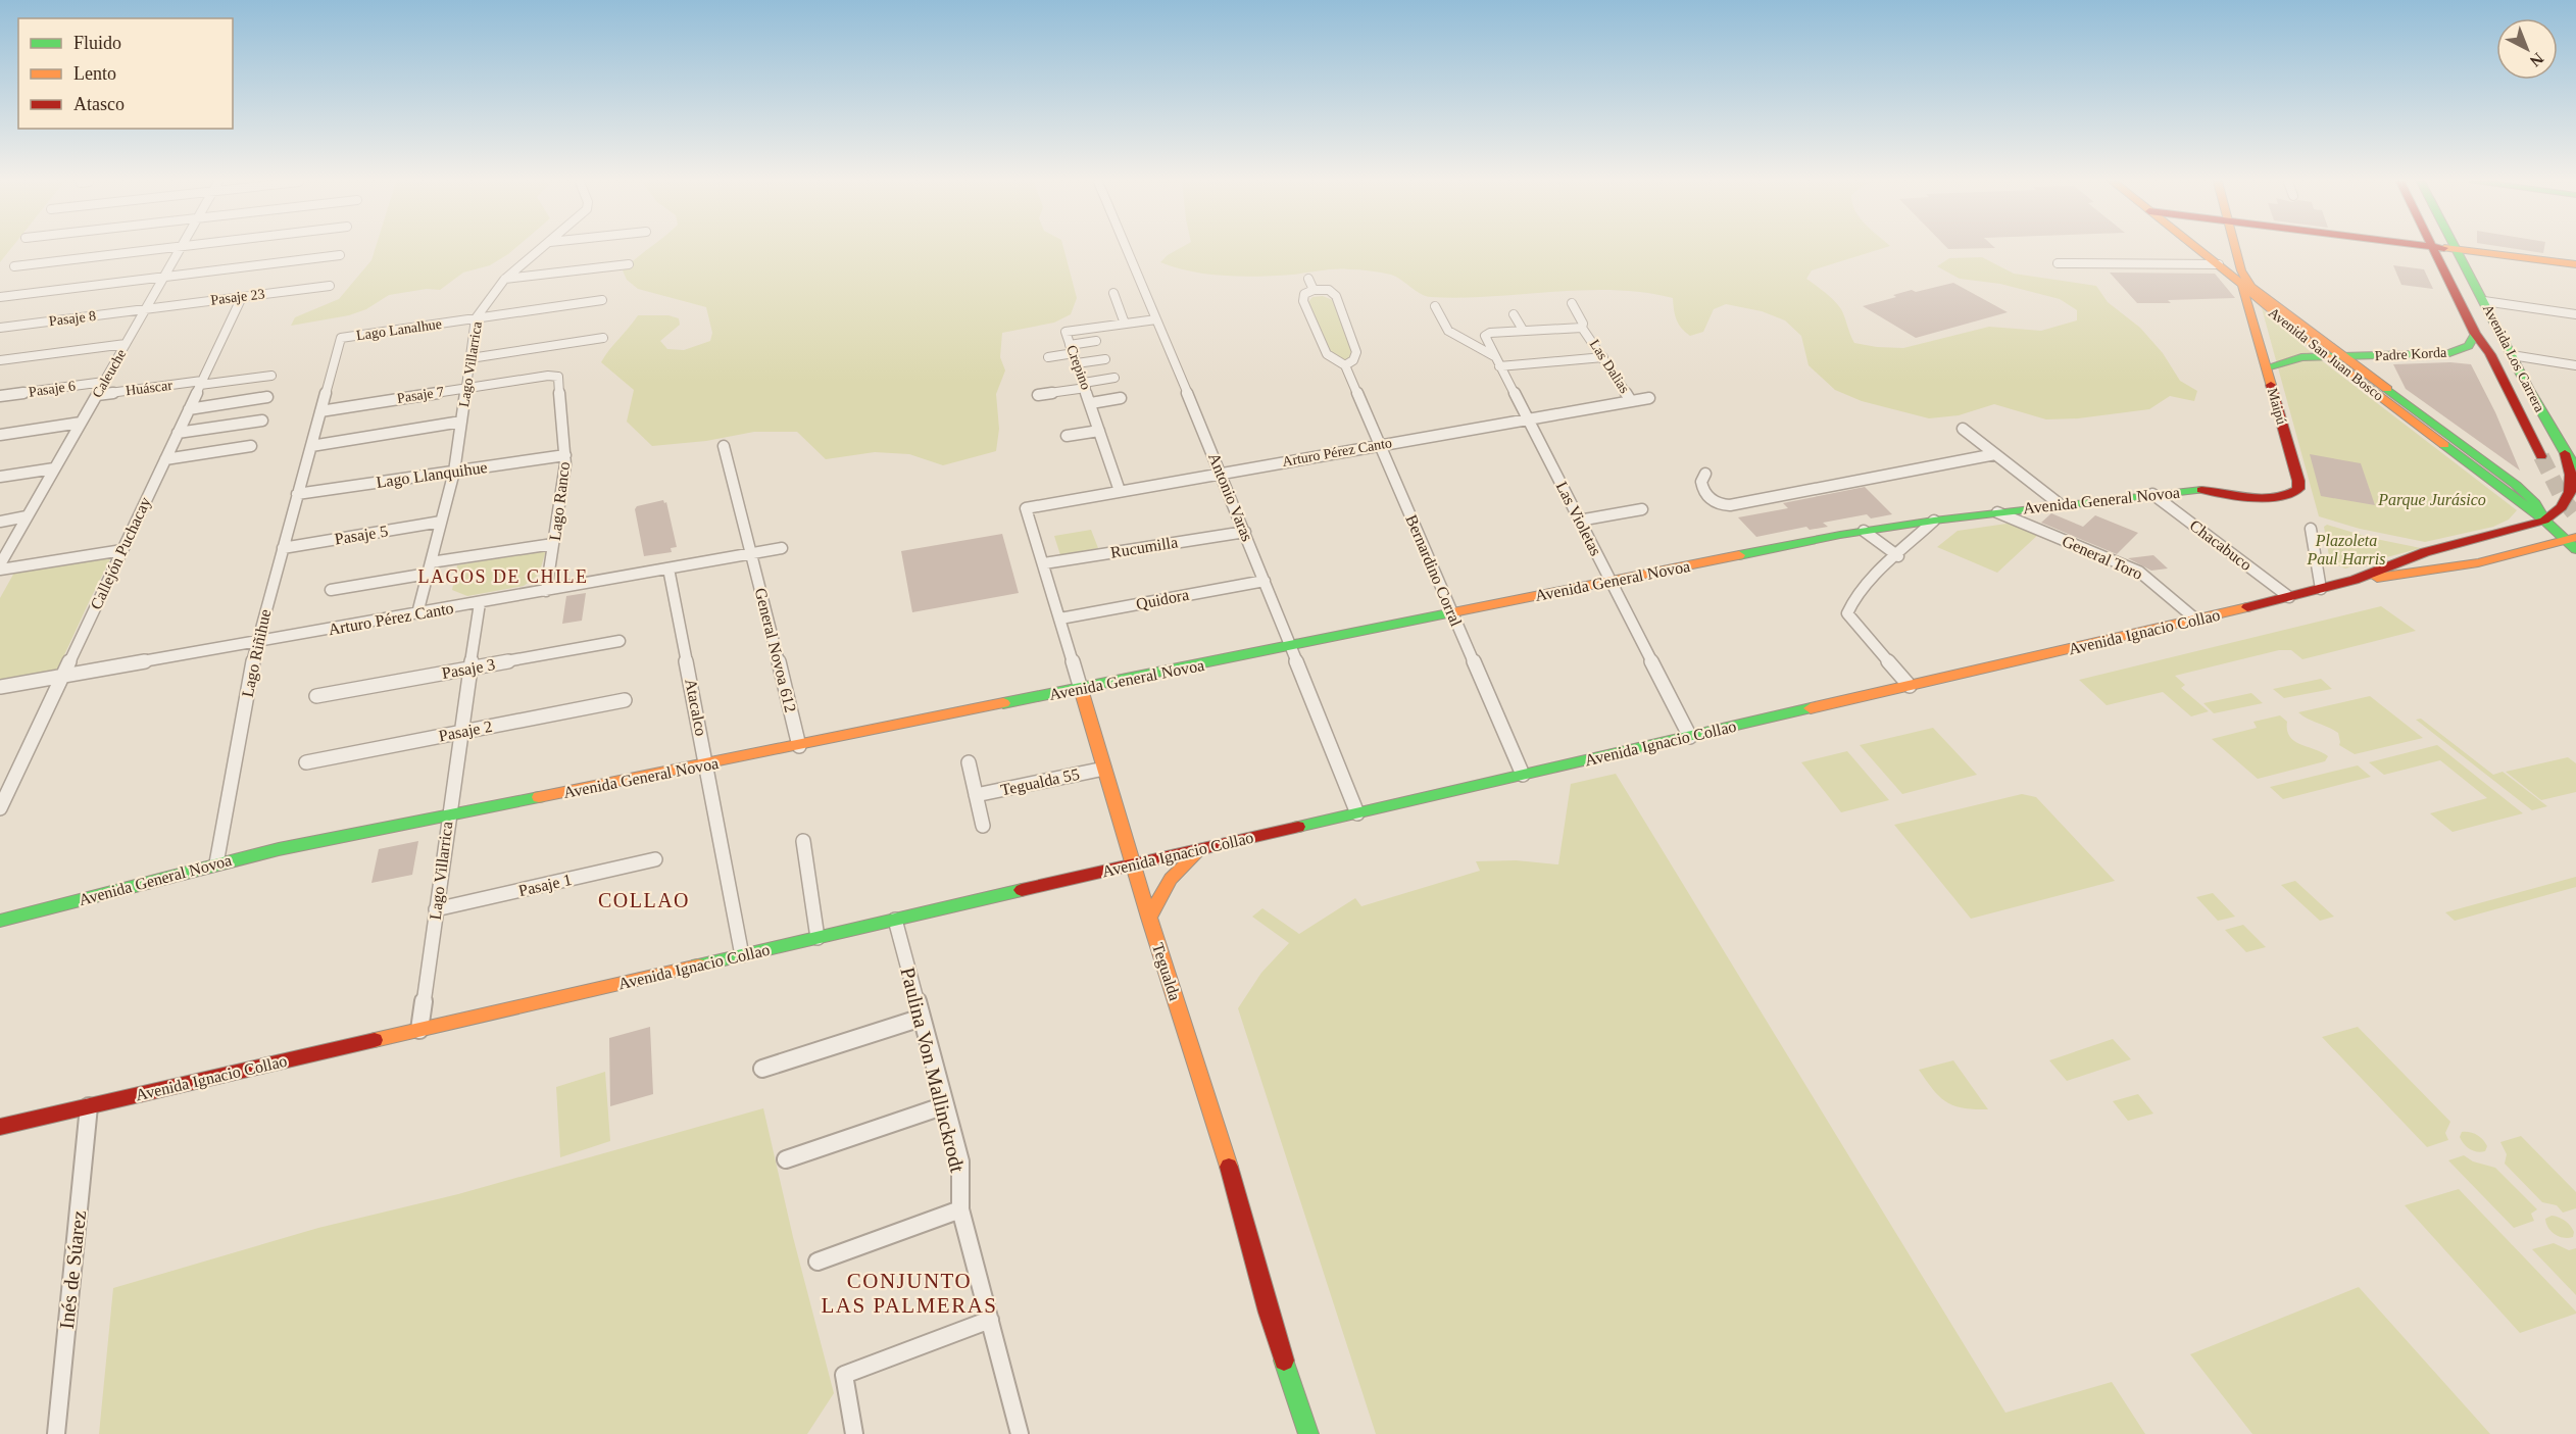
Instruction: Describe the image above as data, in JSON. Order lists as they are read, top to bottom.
{
  "streets": {
    "main road": [
      "Avenida San Juan Bosco",
      "Padre Korda",
      "Avenida Los Carrera",
      "Maipú",
      "Avenida General Novoa",
      "Avenida Ignacio Collao",
      "Tegualda"
    ],
    "street": [
      "Pasaje 23",
      "Pasaje 8",
      "Lago Lanalhue",
      "Lago Villarrica",
      "Las Dalias",
      "Crepino",
      "Caleuche",
      "Huáscar",
      "Pasaje 6",
      "Pasaje 7",
      "Arturo Pérez Canto",
      "Lago Llanquihue",
      "Antonio Varas",
      "Lago Ranco",
      "Las Violetas",
      "Pasaje 5",
      "Chacabuco",
      "Rucumilla",
      "Callejón Puchacay",
      "General Toro",
      "Bernardino Corral",
      "Quidora",
      "General Novoa 612",
      "Lago Riñihue",
      "Pasaje 3",
      "Atacalco",
      "Pasaje 2",
      "Tegualda 55",
      "Pasaje 1",
      "Paulina Von Mallinckrodt",
      "Inés de Súarez"
    ]
  },
  "crossings": [
    ["Pasaje 23", "Pasaje 8"],
    ["Pasaje 23", "Caleuche"],
    ["Pasaje 23", "Callejón Puchacay"],
    ["Pasaje 8", "Caleuche"],
    ["Lago Lanalhue", "Lago Villarrica"],
    ["Lago Lanalhue", "Lago Riñihue"],
    ["Avenida San Juan Bosco", "Padre Korda"],
    ["Avenida San Juan Bosco", "Maipú"],
    ["Avenida San Juan Bosco", "Avenida Ignacio Collao"],
    ["Padre Korda", "Avenida Los Carrera"],
    ["Padre Korda", "Maipú"],
    ["Avenida Los Carrera", "Avenida Ignacio Collao"],
    ["Lago Villarrica", "Pasaje 7"],
    ["Lago Villarrica", "Arturo Pérez Canto"],
    ["Lago Villarrica", "Lago Llanquihue"],
    ["Lago Villarrica", "Avenida General Novoa"],
    ["Lago Villarrica", "Pasaje 5"],
    ["Lago Villarrica", "Avenida Ignacio Collao"],
    ["Lago Villarrica", "Pasaje 3"],
    ["Lago Villarrica", "Pasaje 2"],
    ["Lago Villarrica", "Pasaje 1"],
    ["Las Dalias", "Arturo Pérez Canto"],
    ["Crepino", "Arturo Pérez Canto"],
    ["Crepino", "Antonio Varas"],
    ["Caleuche", "Huáscar"],
    ["Caleuche", "Pasaje 6"],
    ["Huáscar", "Callejón Puchacay"],
    ["Pasaje 7", "Lago Ranco"],
    ["Pasaje 7", "Lago Riñihue"],
    ["Maipú", "Avenida General Novoa"],
    ["Arturo Pérez Canto", "Antonio Varas"],
    ["Arturo Pérez Canto", "Lago Ranco"],
    ["Arturo Pérez Canto", "Las Violetas"],
    ["Arturo Pérez Canto", "Callejón Puchacay"],
    ["Arturo Pérez Canto", "Bernardino Corral"],
    ["Arturo Pérez Canto", "General Novoa 612"],
    ["Arturo Pérez Canto", "Lago Riñihue"],
    ["Arturo Pérez Canto", "Atacalco"],
    ["Arturo Pérez Canto", "Tegualda"],
    ["Lago Llanquihue", "Lago Ranco"],
    ["Lago Llanquihue", "Lago Riñihue"],
    ["Antonio Varas", "Avenida General Novoa"],
    ["Antonio Varas", "Rucumilla"],
    ["Antonio Varas", "Quidora"],
    ["Antonio Varas", "Avenida Ignacio Collao"],
    ["Avenida General Novoa", "Las Violetas"],
    ["Avenida General Novoa", "Chacabuco"],
    ["Avenida General Novoa", "General Toro"],
    ["Avenida General Novoa", "Bernardino Corral"],
    ["Avenida General Novoa", "General Novoa 612"],
    ["Avenida General Novoa", "Lago Riñihue"],
    ["Avenida General Novoa", "Atacalco"],
    ["Avenida General Novoa", "Tegualda"],
    ["Las Violetas", "Avenida Ignacio Collao"],
    ["Pasaje 5", "Lago Riñihue"],
    ["Chacabuco", "Avenida Ignacio Collao"],
    ["Rucumilla", "Tegualda"],
    ["General Toro", "Avenida Ignacio Collao"],
    ["Bernardino Corral", "Avenida Ignacio Collao"],
    ["Quidora", "Tegualda"],
    ["Avenida Ignacio Collao", "Atacalco"],
    ["Avenida Ignacio Collao", "Tegualda"],
    ["Avenida Ignacio Collao", "Paulina Von Mallinckrodt"],
    ["Avenida Ignacio Collao", "Inés de Súarez"],
    ["Tegualda 55", "Tegualda"]
  ],
  "districts": ["LAGOS DE CHILE", "COLLAO", "CONJUNTO LAS PALMERAS"],
  "parks": ["Parque Jurásico", "Plazoleta Paul Harris"],
  "legend": ["Fluido", "Lento", "Atasco"],
  "north": "bottom right"
}
